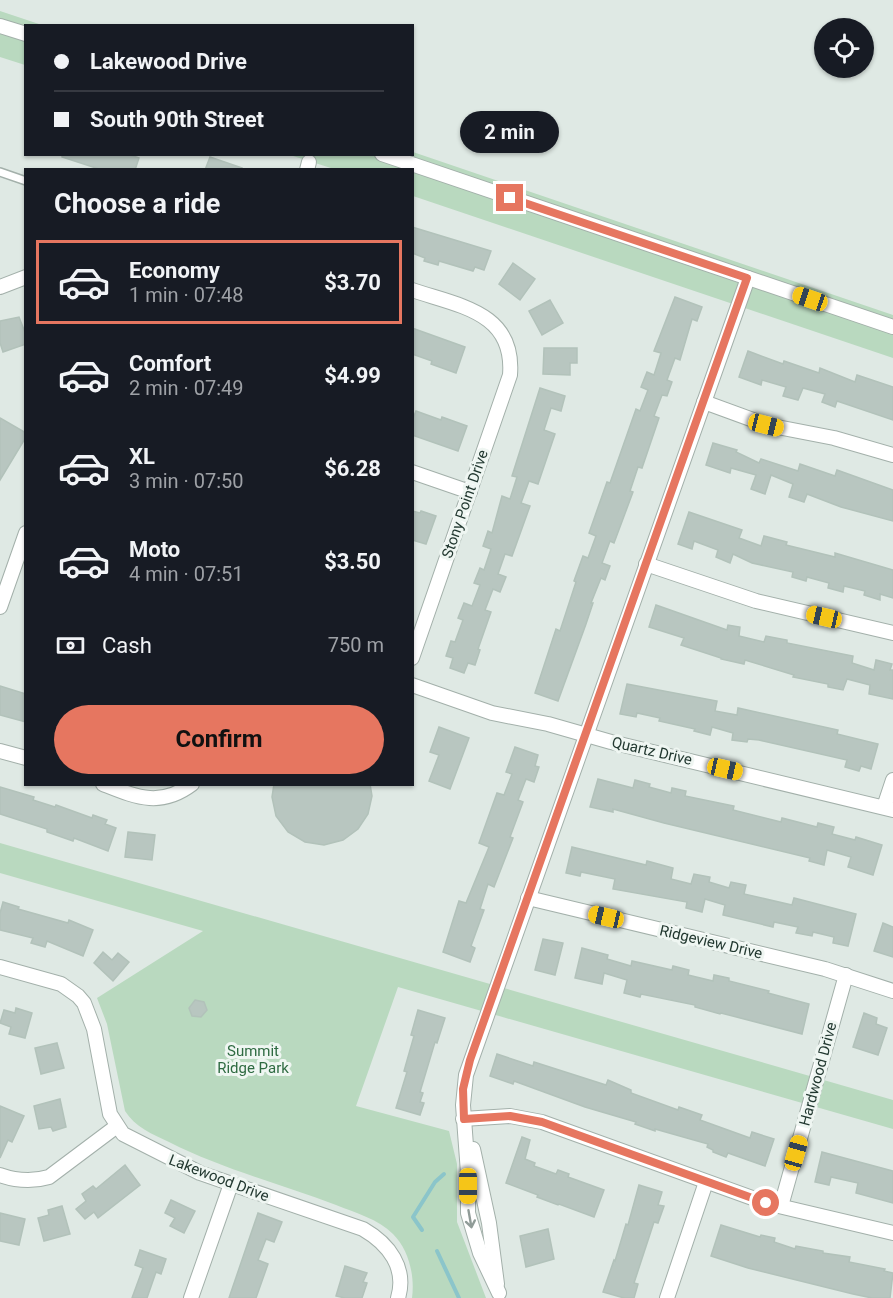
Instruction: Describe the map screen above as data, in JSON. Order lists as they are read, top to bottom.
{
  "streets": {
    "street": [
      "Stony Point Drive",
      "Quartz Drive",
      "Ridgeview Drive",
      "Hardwood Drive",
      "Lakewood Drive"
    ]
  },
  "crossings": [
    ["Ridgeview Drive", "Hardwood Drive"]
  ],
  "parks": ["Summit Ridge Park"],
  "page": {
    "banner": ["Lakewood Drive", "South 90th Street"],
    "bubble": "2 min",
    "heading": "Choose a ride",
    "list": [
      {
        "name": "Economy",
        "note": "1 min · 07:48",
        "value": "$3.70"
      },
      {
        "name": "Comfort",
        "note": "2 min · 07:49",
        "value": "$4.99"
      },
      {
        "name": "XL",
        "note": "3 min · 07:50",
        "value": "$6.28"
      },
      {
        "name": "Moto",
        "note": "4 min · 07:51",
        "value": "$3.50"
      }
    ],
    "pay": ["Cash", "750 m"],
    "buttons": "Confirm"
  }
}
